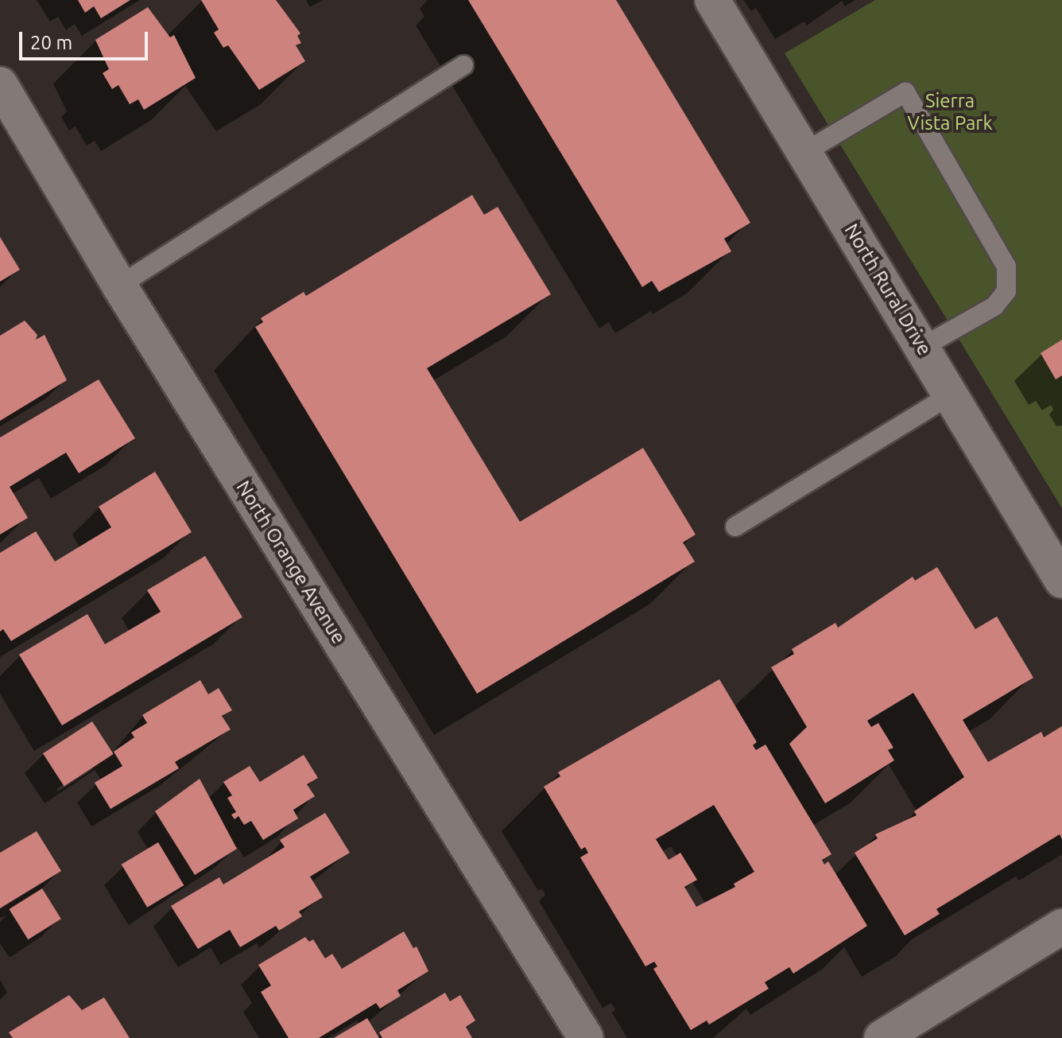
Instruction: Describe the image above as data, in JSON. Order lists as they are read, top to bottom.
{
  "streets": {
    "street": ["North Rural Drive", "North Orange Avenue"]
  },
  "parks": ["Sierra Vista Park"],
  "scale_bar": "20 m"
}
